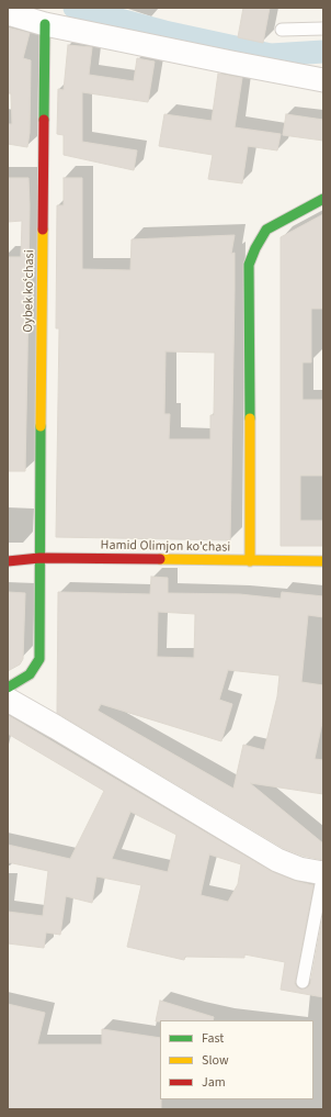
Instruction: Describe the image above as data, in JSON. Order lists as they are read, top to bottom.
{
  "streets": {
    "street": ["Oybek koʻchasi", "Hamid Olimjon ko'chasi"]
  },
  "crossings": [
    ["Oybek koʻchasi", "Hamid Olimjon ko'chasi"]
  ],
  "legend": ["Fast", "Slow", "Jam"]
}
